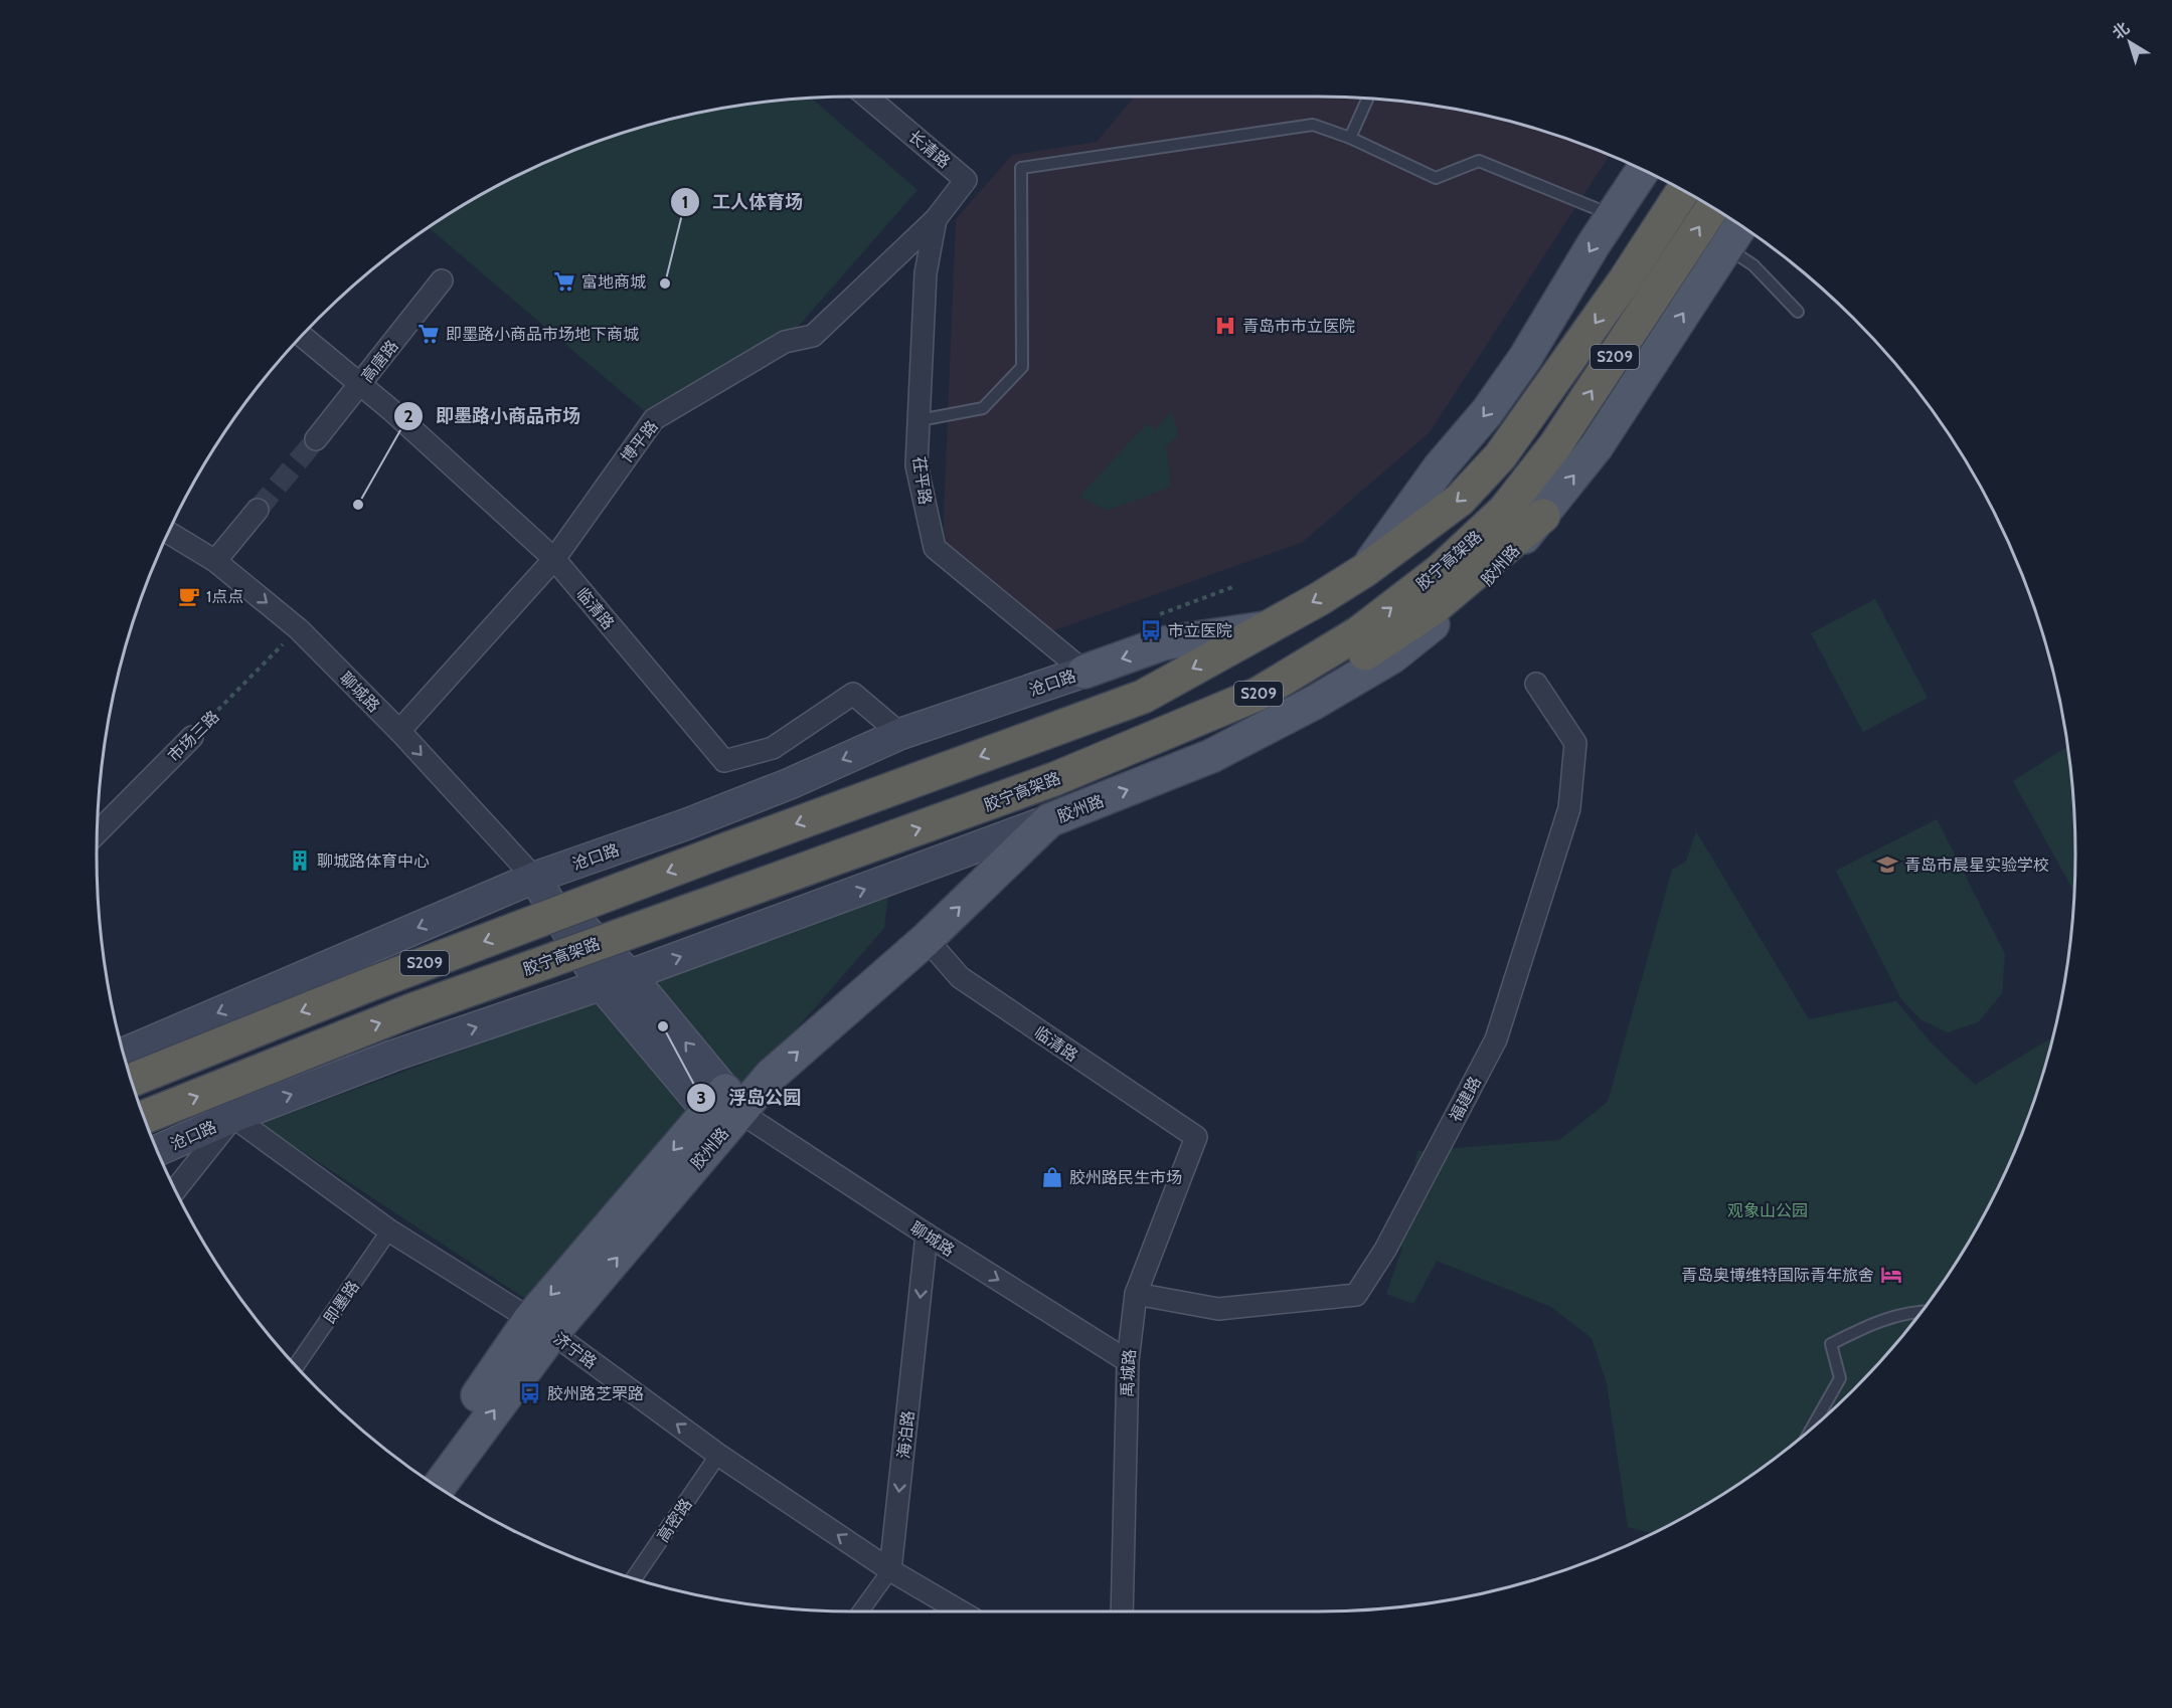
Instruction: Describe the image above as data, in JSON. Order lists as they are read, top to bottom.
{
  "streets": {
    "highway": ["S209", "胶宁高架路"],
    "main road": ["胶州路", "沧口路", "聊城路"],
    "street": [
      "长清路",
      "高唐路",
      "博平路",
      "茌平路",
      "临清路",
      "市场三路",
      "福建路",
      "即墨路",
      "济宁路",
      "禹城路",
      "海泊路",
      "高密路"
    ]
  },
  "crossings": [
    ["长清路", "博平路"],
    ["长清路", "茌平路"],
    ["高唐路", "临清路"],
    ["博平路", "茌平路"],
    ["博平路", "临清路"],
    ["博平路", "聊城路"],
    ["茌平路", "沧口路"],
    ["胶州路", "临清路"],
    ["胶州路", "沧口路"],
    ["胶州路", "聊城路"],
    ["胶州路", "济宁路"],
    ["临清路", "沧口路"],
    ["临清路", "禹城路"],
    ["沧口路", "聊城路"],
    ["沧口路", "济宁路"],
    ["聊城路", "市场三路"],
    ["聊城路", "禹城路"],
    ["聊城路", "海泊路"],
    ["福建路", "禹城路"],
    ["即墨路", "济宁路"],
    ["济宁路", "海泊路"],
    ["济宁路", "高密路"]
  ],
  "one_way": ["济宁路", "海泊路"],
  "parks": ["观象山公园"],
  "places": {
    "supermarket": ["富地商城", "即墨路小商品市场地下商城"],
    "other": ["工人体育场", "即墨路小商品市场", "浮岛公园"],
    "hospital": ["青岛市市立医院"],
    "cafe": ["1点点"],
    "bus stop": ["市立医院", "胶州路芝罘路"],
    "building": ["聊城路体育中心"],
    "school or university": ["青岛市晨星实验学校"],
    "shop": ["胶州路民生市场"],
    "hotel": ["青岛奥博维特国际青年旅舍"]
  },
  "north": "top left"
}
